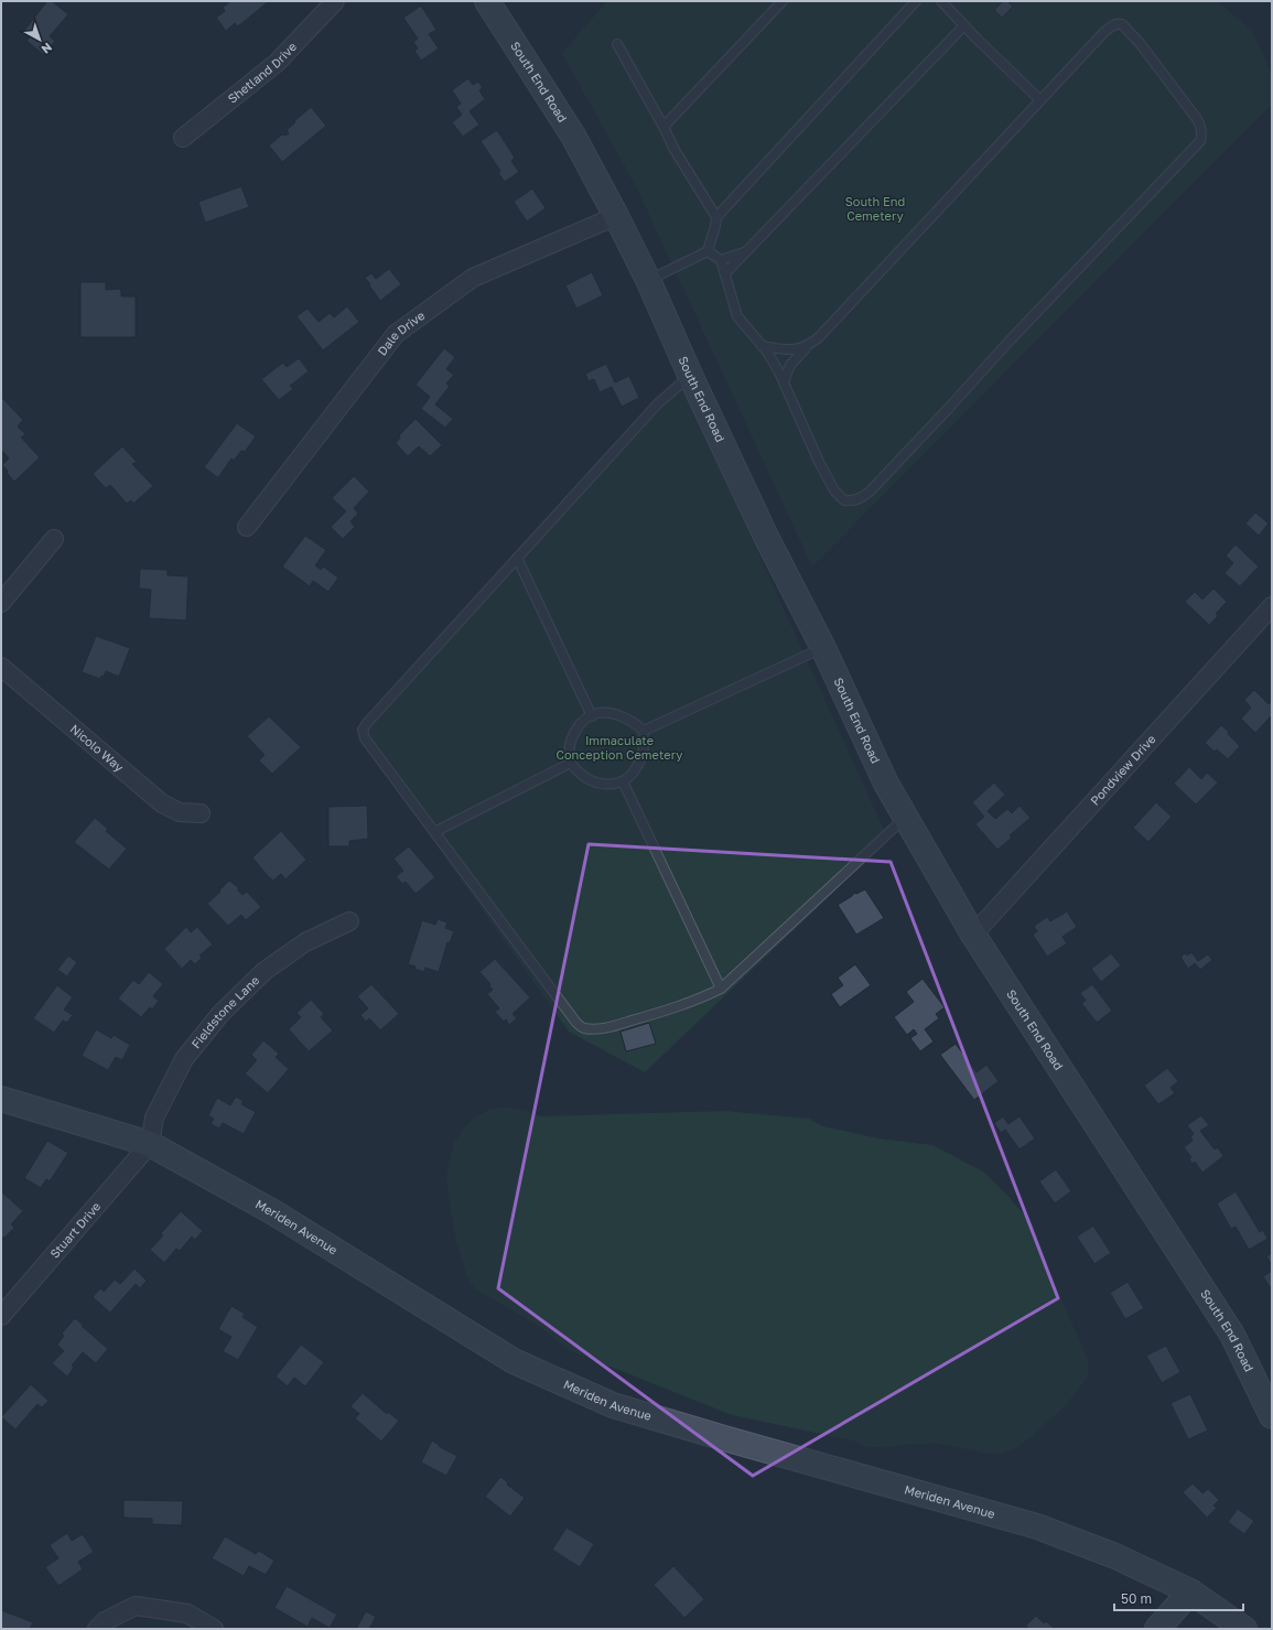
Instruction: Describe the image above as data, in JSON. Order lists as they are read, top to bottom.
{
  "streets": {
    "street": [
      "Shetland Drive",
      "South End Road",
      "Dale Drive",
      "Nicolo Way",
      "Pondview Drive",
      "Fieldstone Lane",
      "Meriden Avenue",
      "Stuart Drive"
    ]
  },
  "crossings": [
    ["South End Road", "Dale Drive"],
    ["South End Road", "Pondview Drive"],
    ["Fieldstone Lane", "Meriden Avenue"],
    ["Fieldstone Lane", "Stuart Drive"],
    ["Meriden Avenue", "Stuart Drive"]
  ],
  "parks": ["South End Cemetery", "Immaculate Conception Cemetery"],
  "scale_bar": "50 m",
  "north": "bottom right"
}
